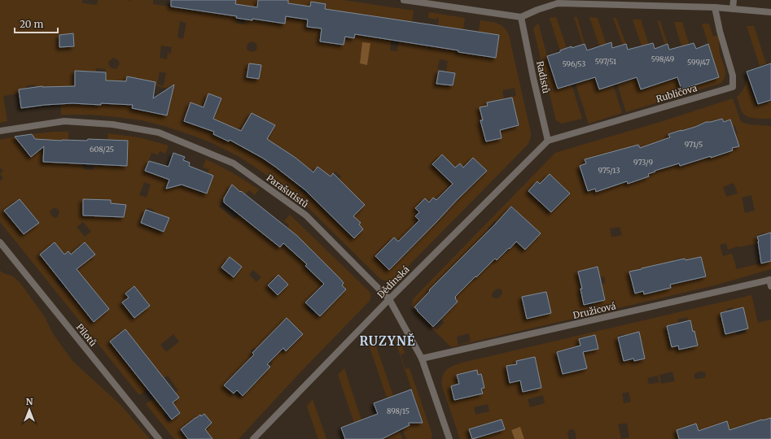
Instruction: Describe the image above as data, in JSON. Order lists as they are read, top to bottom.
{
  "streets": {
    "street": [
      "Radistů",
      "Rubličova",
      "Parašutistů",
      "Dědinská",
      "Družicová",
      "Pilotů"
    ]
  },
  "crossings": [
    ["Radistů", "Rubličova"],
    ["Radistů", "Dědinská"],
    ["Rubličova", "Dědinská"],
    ["Parašutistů", "Dědinská"],
    ["Parašutistů", "Družicová"]
  ],
  "districts": ["RUZYNĚ"],
  "house_numbers": [
    "598/49",
    "597/51",
    "599/47",
    "596/53",
    "971/5",
    "608/25",
    "973/9",
    "975/13",
    "898/15"
  ],
  "scale_bar": "20 m",
  "north": "top"
}
